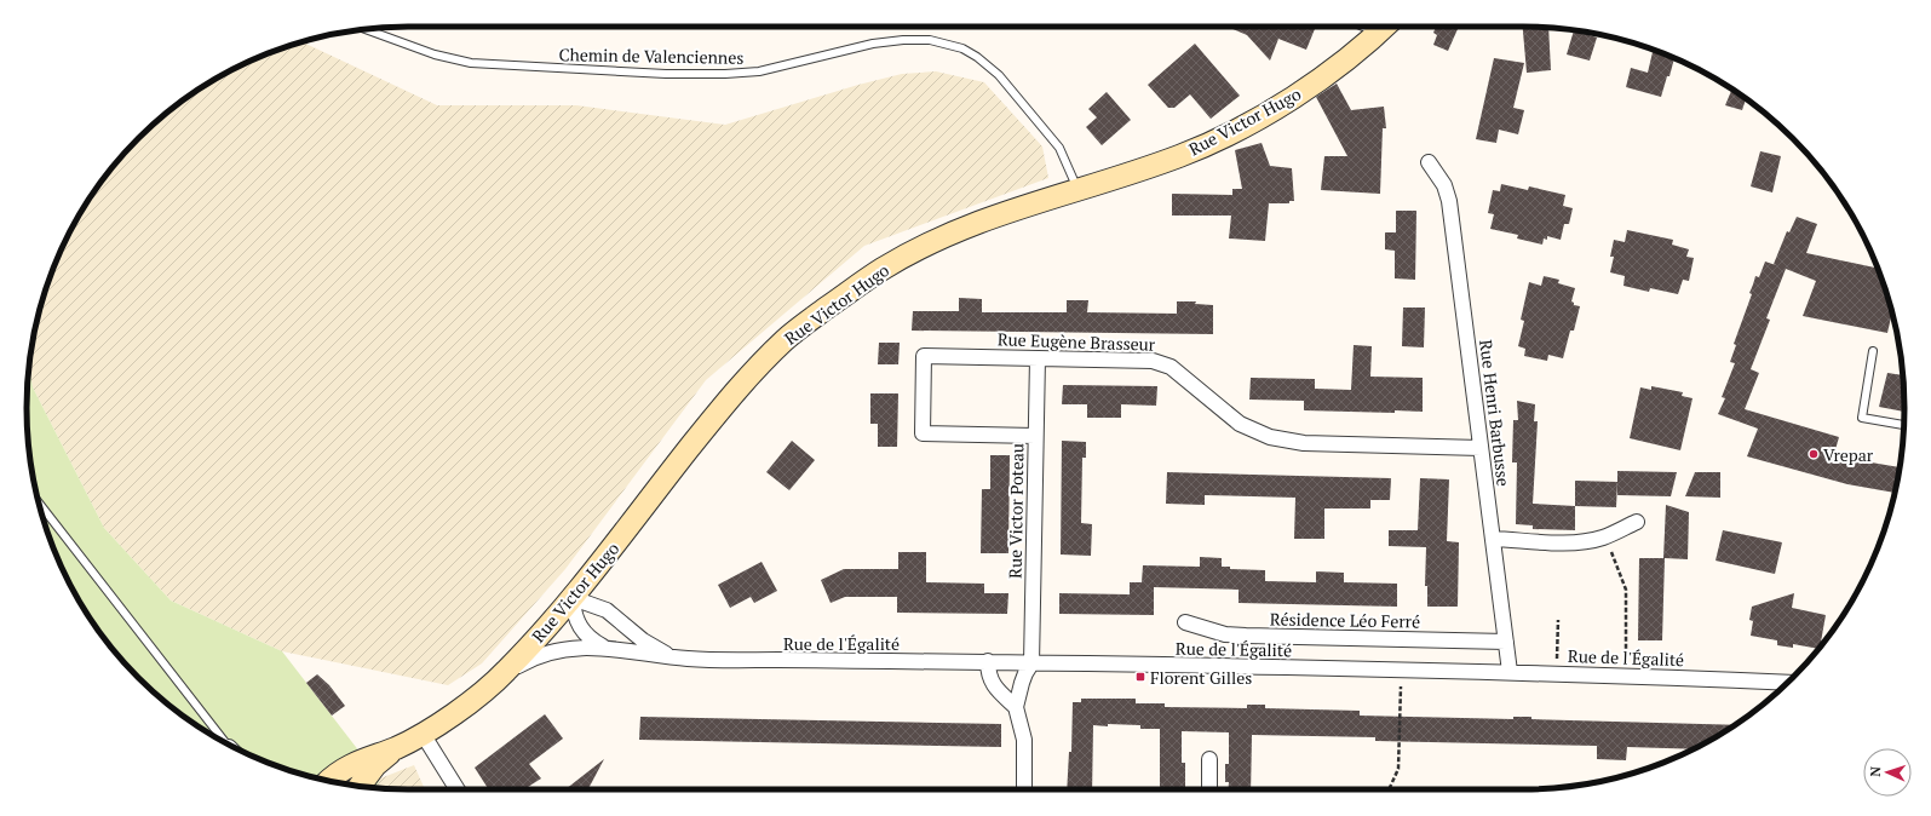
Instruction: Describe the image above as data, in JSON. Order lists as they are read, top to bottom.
{
  "streets": {
    "street": [
      "Rue Victor Hugo",
      "Rue Eugène Brasseur",
      "Rue Henri Barbusse",
      "Rue Victor Poteau",
      "Résidence Léo Ferré",
      "Rue de l'Égalité"
    ],
    "lane": ["Chemin de Valenciennes"]
  },
  "crossings": [
    ["Chemin de Valenciennes", "Rue Victor Hugo"],
    ["Rue Victor Hugo", "Rue de l'Égalité"],
    ["Rue Eugène Brasseur", "Rue Henri Barbusse"],
    ["Rue Eugène Brasseur", "Rue Victor Poteau"],
    ["Rue Henri Barbusse", "Résidence Léo Ferré"],
    ["Rue Henri Barbusse", "Rue de l'Égalité"],
    ["Rue Victor Poteau", "Rue de l'Égalité"]
  ],
  "places": {
    "other": ["Vrepar"],
    "transit": ["Florent Gilles"]
  },
  "north": "left"
}
